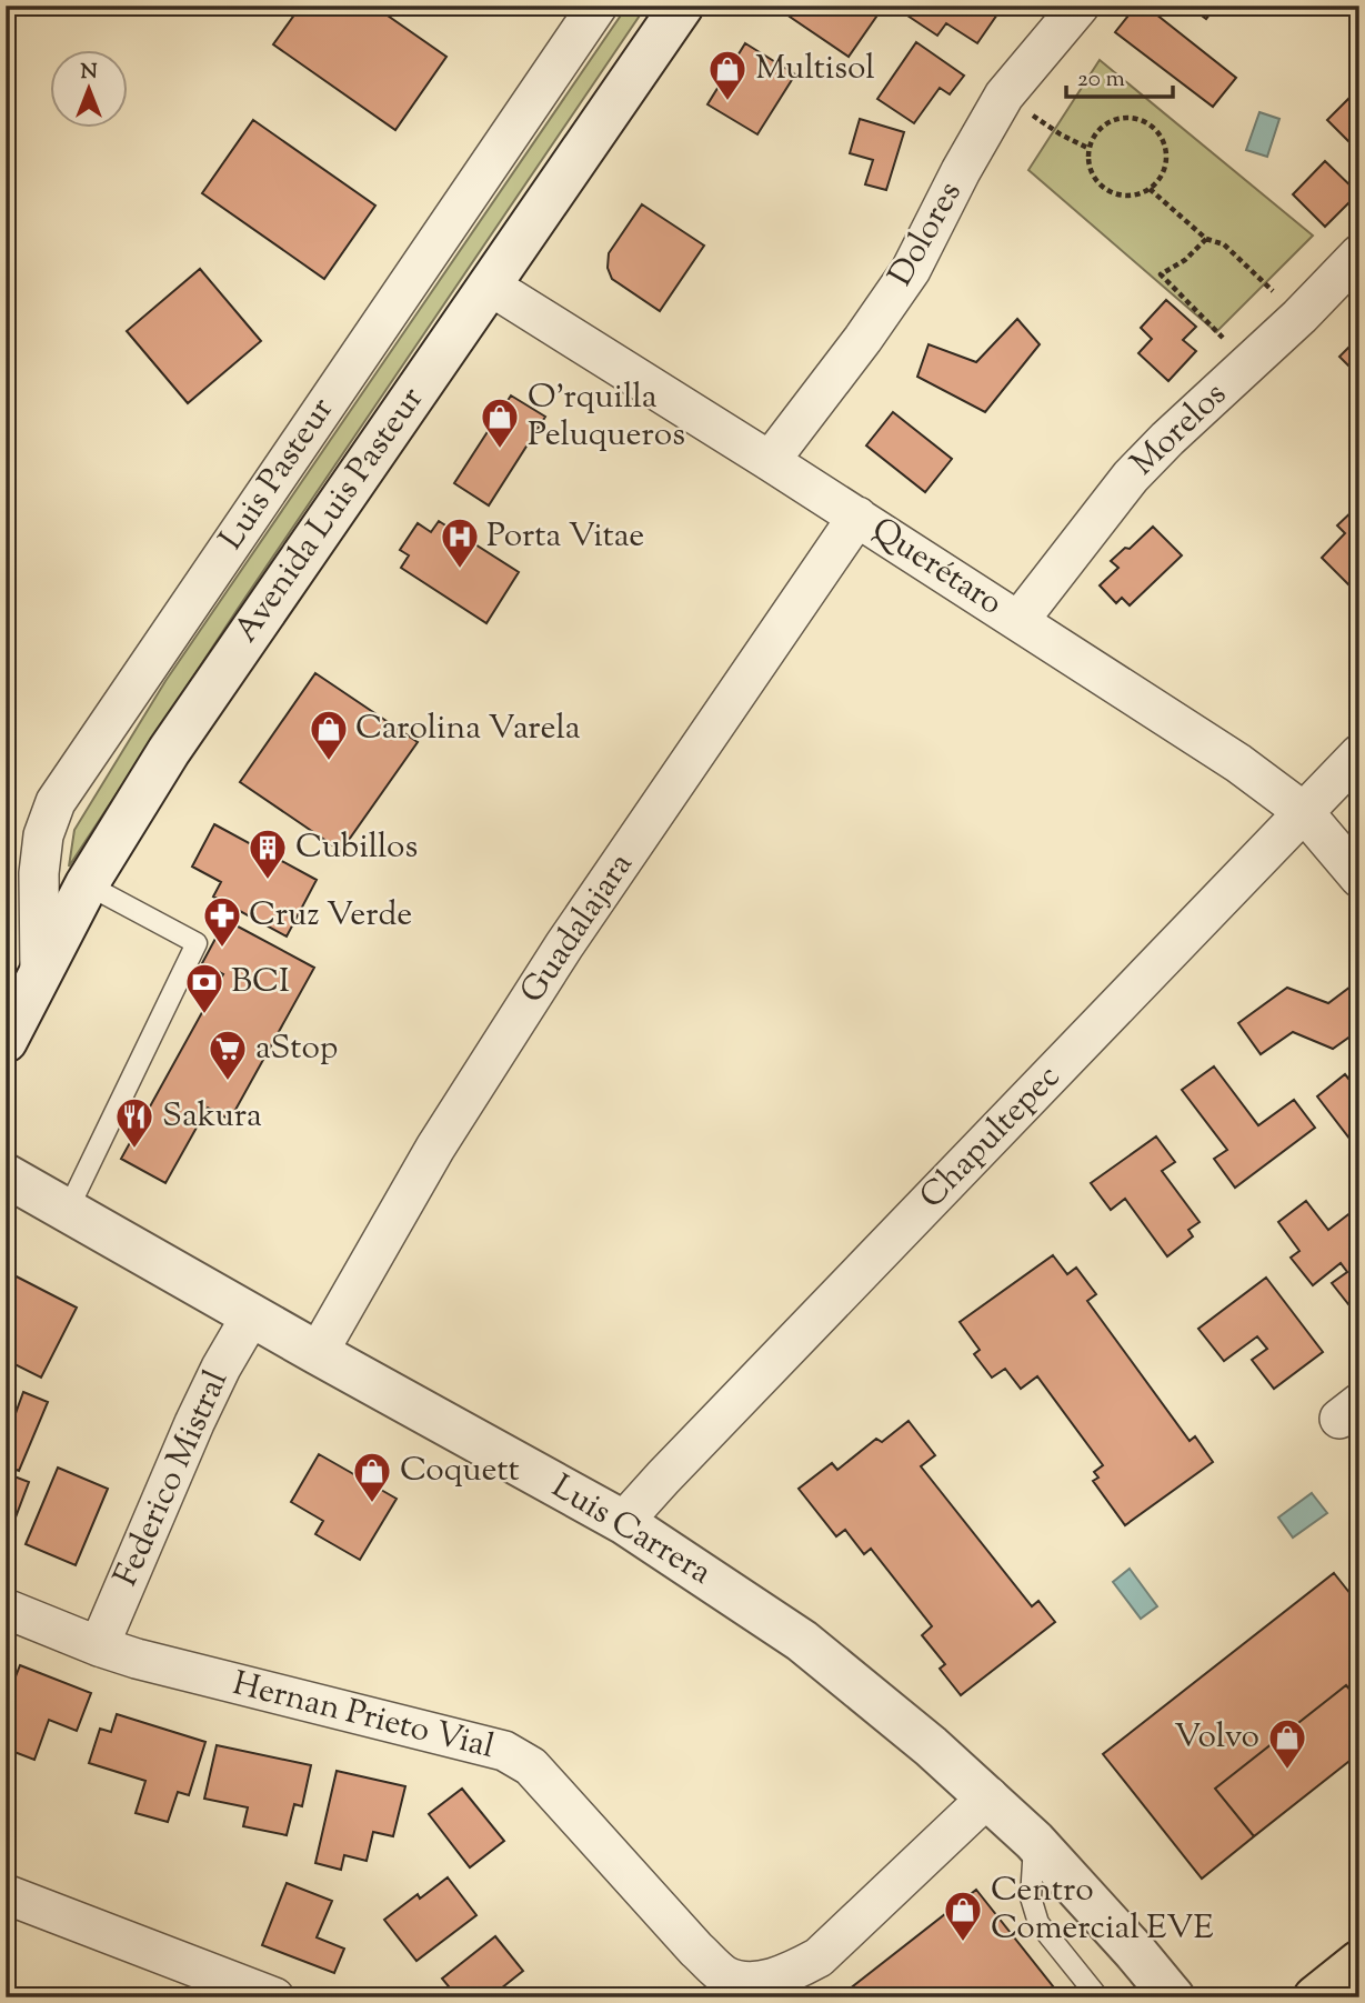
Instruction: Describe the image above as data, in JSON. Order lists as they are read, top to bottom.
{
  "streets": {
    "street": [
      "Dolores",
      "Morelos",
      "Luis Pasteur",
      "Avenida Luis Pasteur",
      "Querétaro",
      "Guadalajara",
      "Chapultepec",
      "Federico Mistral",
      "Luis Carrera",
      "Hernan Prieto Vial"
    ]
  },
  "crossings": [
    ["Dolores", "Querétaro"],
    ["Morelos", "Querétaro"],
    ["Luis Pasteur", "Avenida Luis Pasteur"],
    ["Avenida Luis Pasteur", "Querétaro"],
    ["Querétaro", "Guadalajara"],
    ["Querétaro", "Chapultepec"],
    ["Guadalajara", "Luis Carrera"],
    ["Chapultepec", "Luis Carrera"],
    ["Federico Mistral", "Luis Carrera"],
    ["Federico Mistral", "Hernan Prieto Vial"],
    ["Luis Carrera", "Hernan Prieto Vial"]
  ],
  "places": {
    "shop": [
      "Multisol",
      "O'rquilla Peluqueros",
      "Carolina Varela",
      "Coquett",
      "Volvo",
      "Centro Comercial EVE"
    ],
    "hospital": ["Porta Vitae"],
    "building": ["Cubillos"],
    "pharmacy": ["Cruz Verde"],
    "bank": ["BCI"],
    "supermarket": ["aStop"],
    "restaurant": ["Sakura"]
  },
  "scale_bar": "20 m",
  "north": "top"
}
